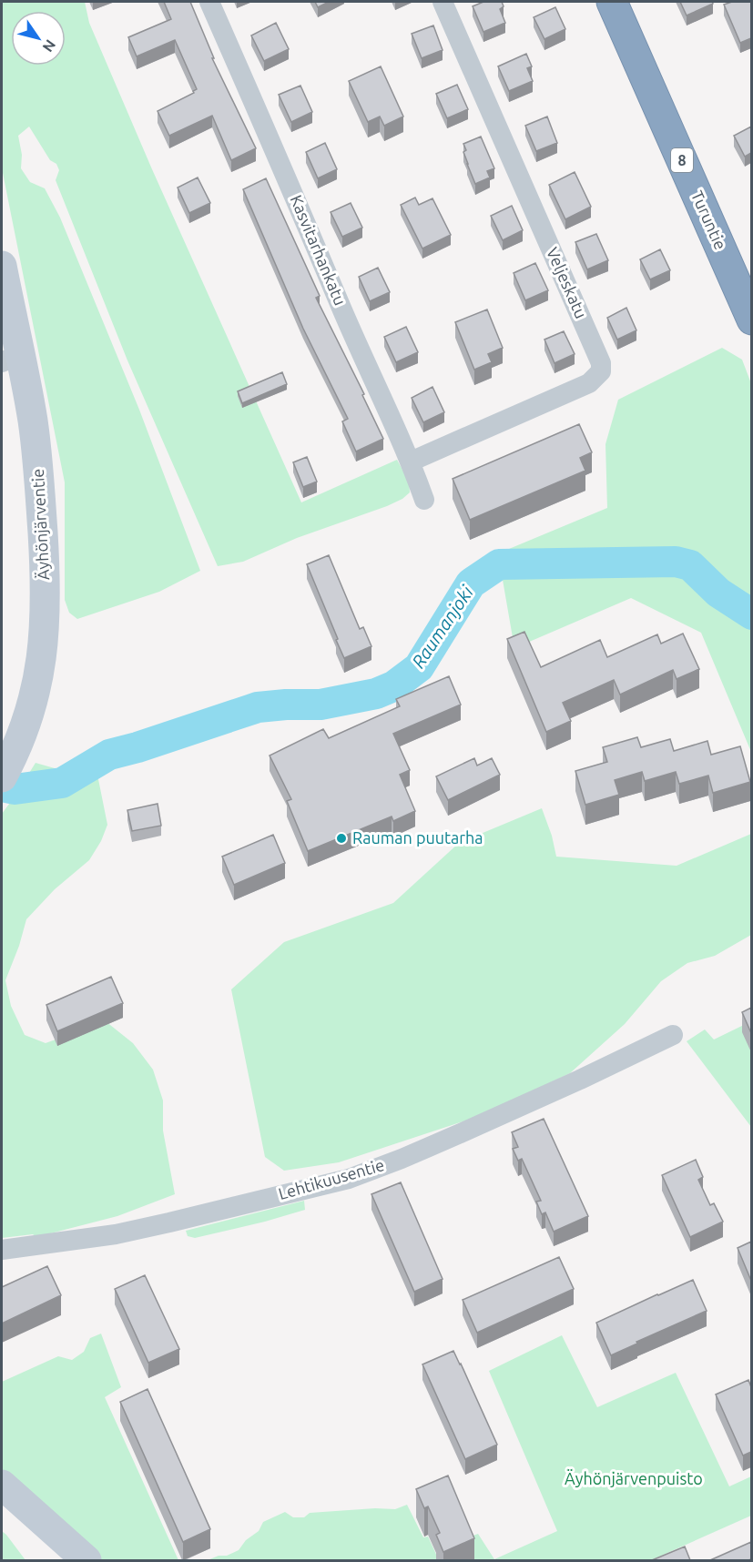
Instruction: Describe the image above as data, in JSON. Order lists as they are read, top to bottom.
{
  "streets": {
    "highway": ["8", "Turuntie"],
    "main road": ["Äyhönjärventie"],
    "street": ["Kasvitarhankatu", "Veljeskatu", "Lehtikuusentie"]
  },
  "crossings": [
    ["Kasvitarhankatu", "Veljeskatu"]
  ],
  "water": ["Raumanjoki"],
  "parks": ["Äyhönjärvenpuisto"],
  "places": ["Rauman puutarha"],
  "north": "bottom right"
}
